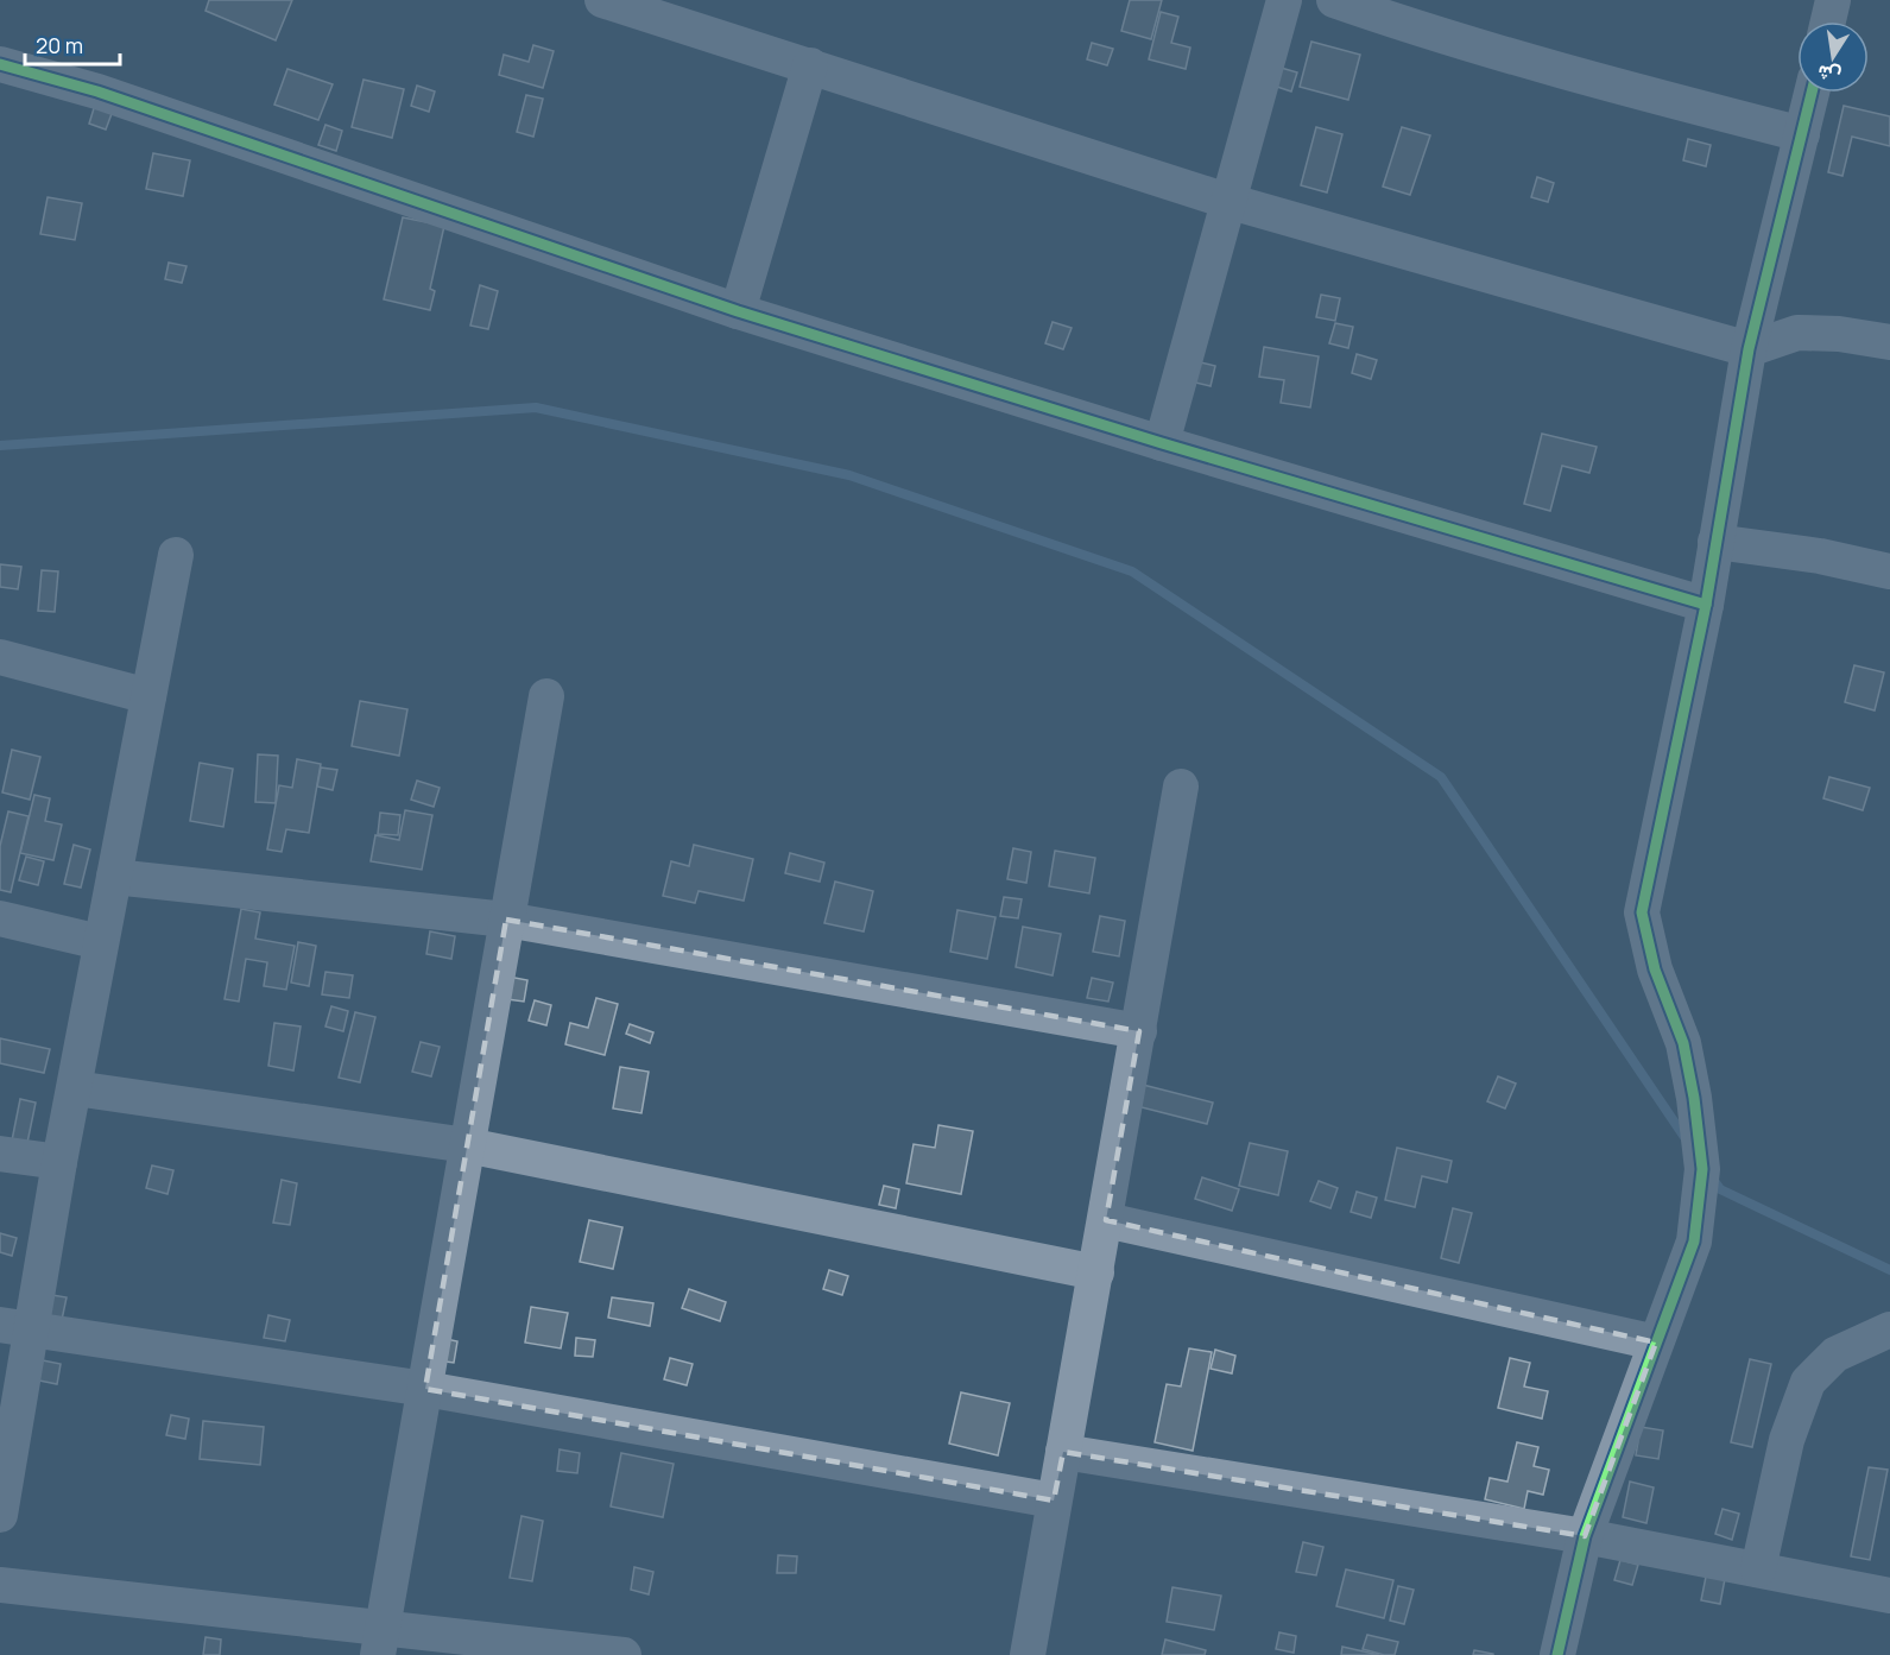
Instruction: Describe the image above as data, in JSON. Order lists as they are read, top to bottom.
{
  "scale_bar": "20 m",
  "north": "bottom"
}
